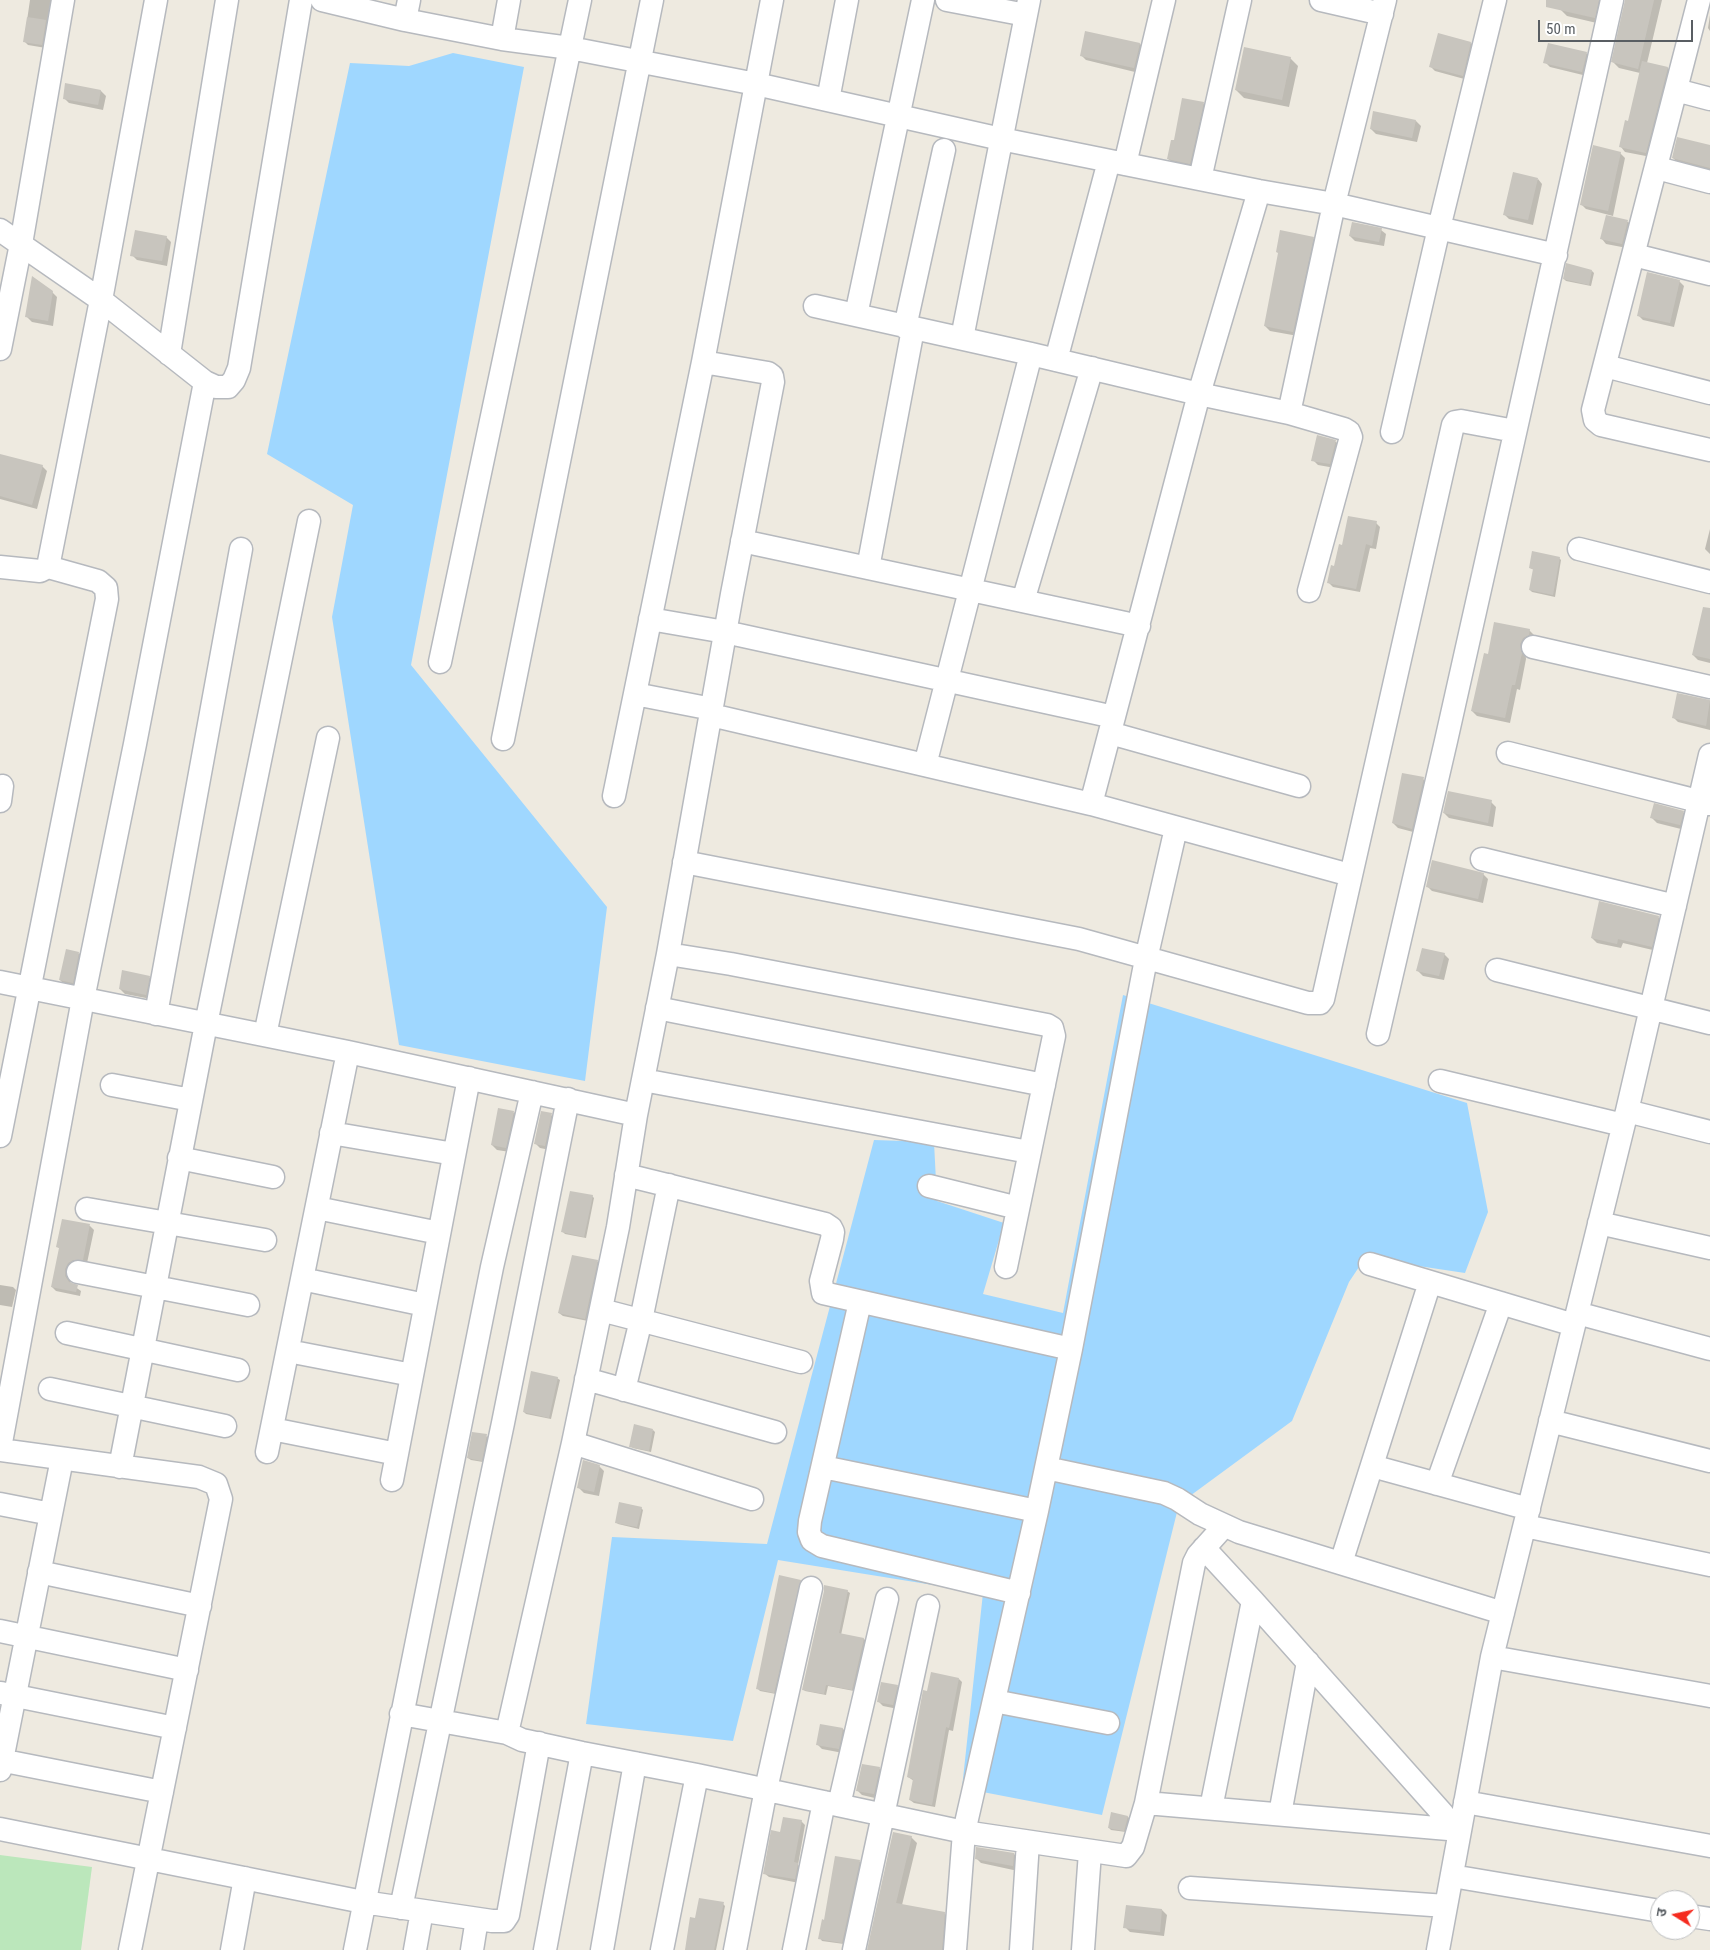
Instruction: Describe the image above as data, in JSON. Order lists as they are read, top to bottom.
{
  "scale_bar": "50 m",
  "north": "left"
}
